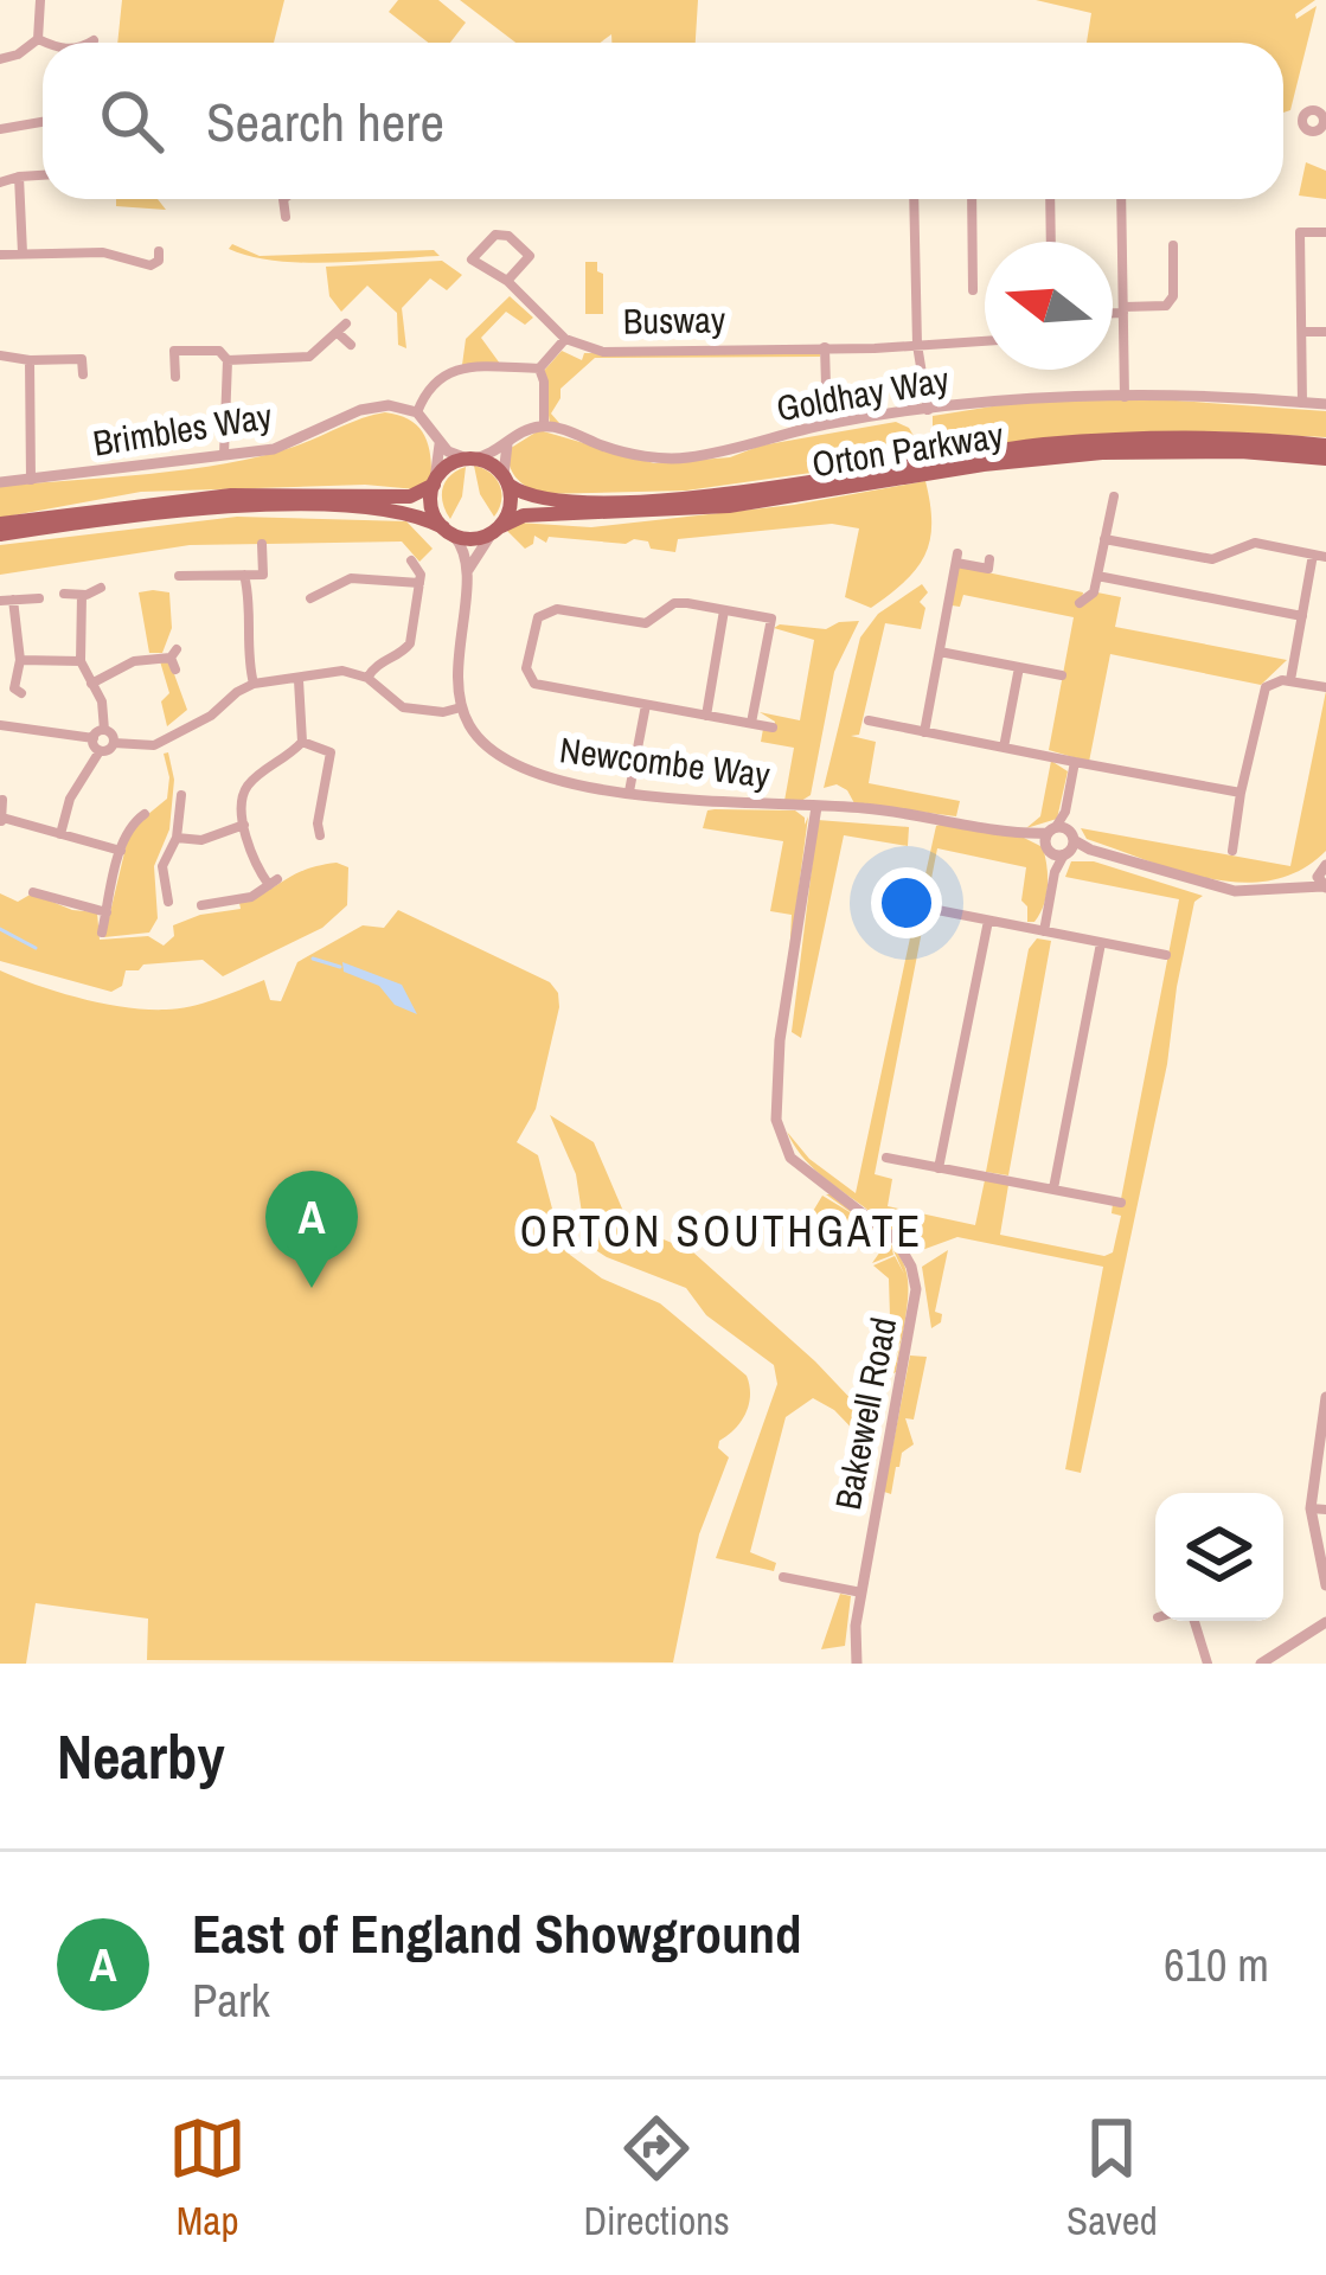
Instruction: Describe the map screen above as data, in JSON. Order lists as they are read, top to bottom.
{
  "streets": {
    "main road": ["Orton Parkway"],
    "street": [
      "Busway",
      "Goldhay Way",
      "Brimbles Way",
      "Newcombe Way",
      "Bakewell Road"
    ]
  },
  "crossings": [
    ["Newcombe Way", "Bakewell Road"]
  ],
  "districts": ["ORTON SOUTHGATE"],
  "north": "left",
  "page": {
    "search": "Search here",
    "pins": "A",
    "heading": "Nearby",
    "list": [
      {
        "mark": "A",
        "name": "East of England Showground",
        "note": "Park",
        "value": "610 m"
      }
    ],
    "nav": ["Map", "Directions", "Saved"]
  }
}
